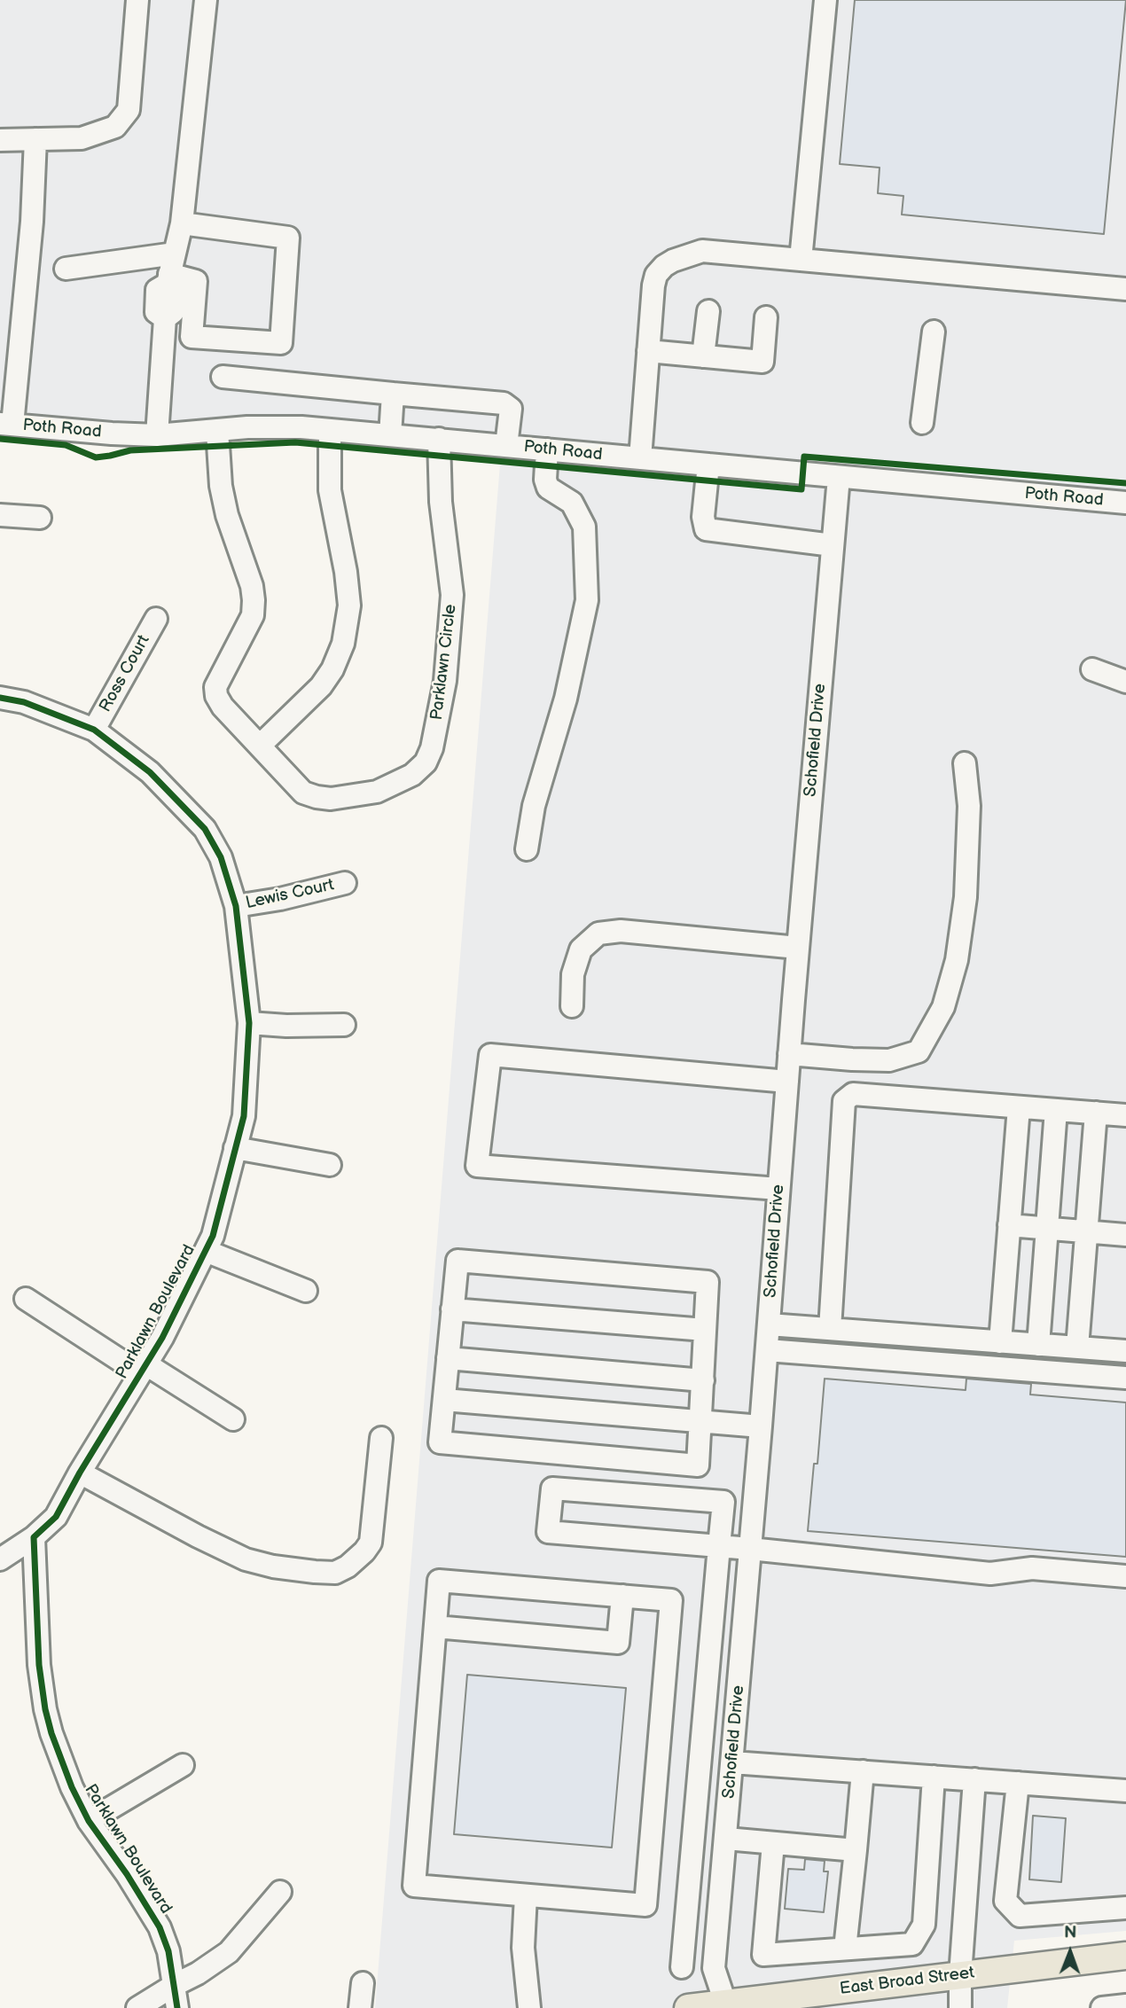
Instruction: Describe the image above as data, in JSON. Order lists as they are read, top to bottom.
{
  "streets": {
    "main road": ["East Broad Street"],
    "street": [
      "Poth Road",
      "Parklawn Circle",
      "Ross Court",
      "Schofield Drive",
      "Lewis Court",
      "Parklawn Boulevard"
    ]
  },
  "crossings": [
    ["Poth Road", "Parklawn Circle"],
    ["Poth Road", "Schofield Drive"],
    ["Ross Court", "Parklawn Boulevard"],
    ["Schofield Drive", "East Broad Street"],
    ["Lewis Court", "Parklawn Boulevard"]
  ],
  "north": "top"
}
